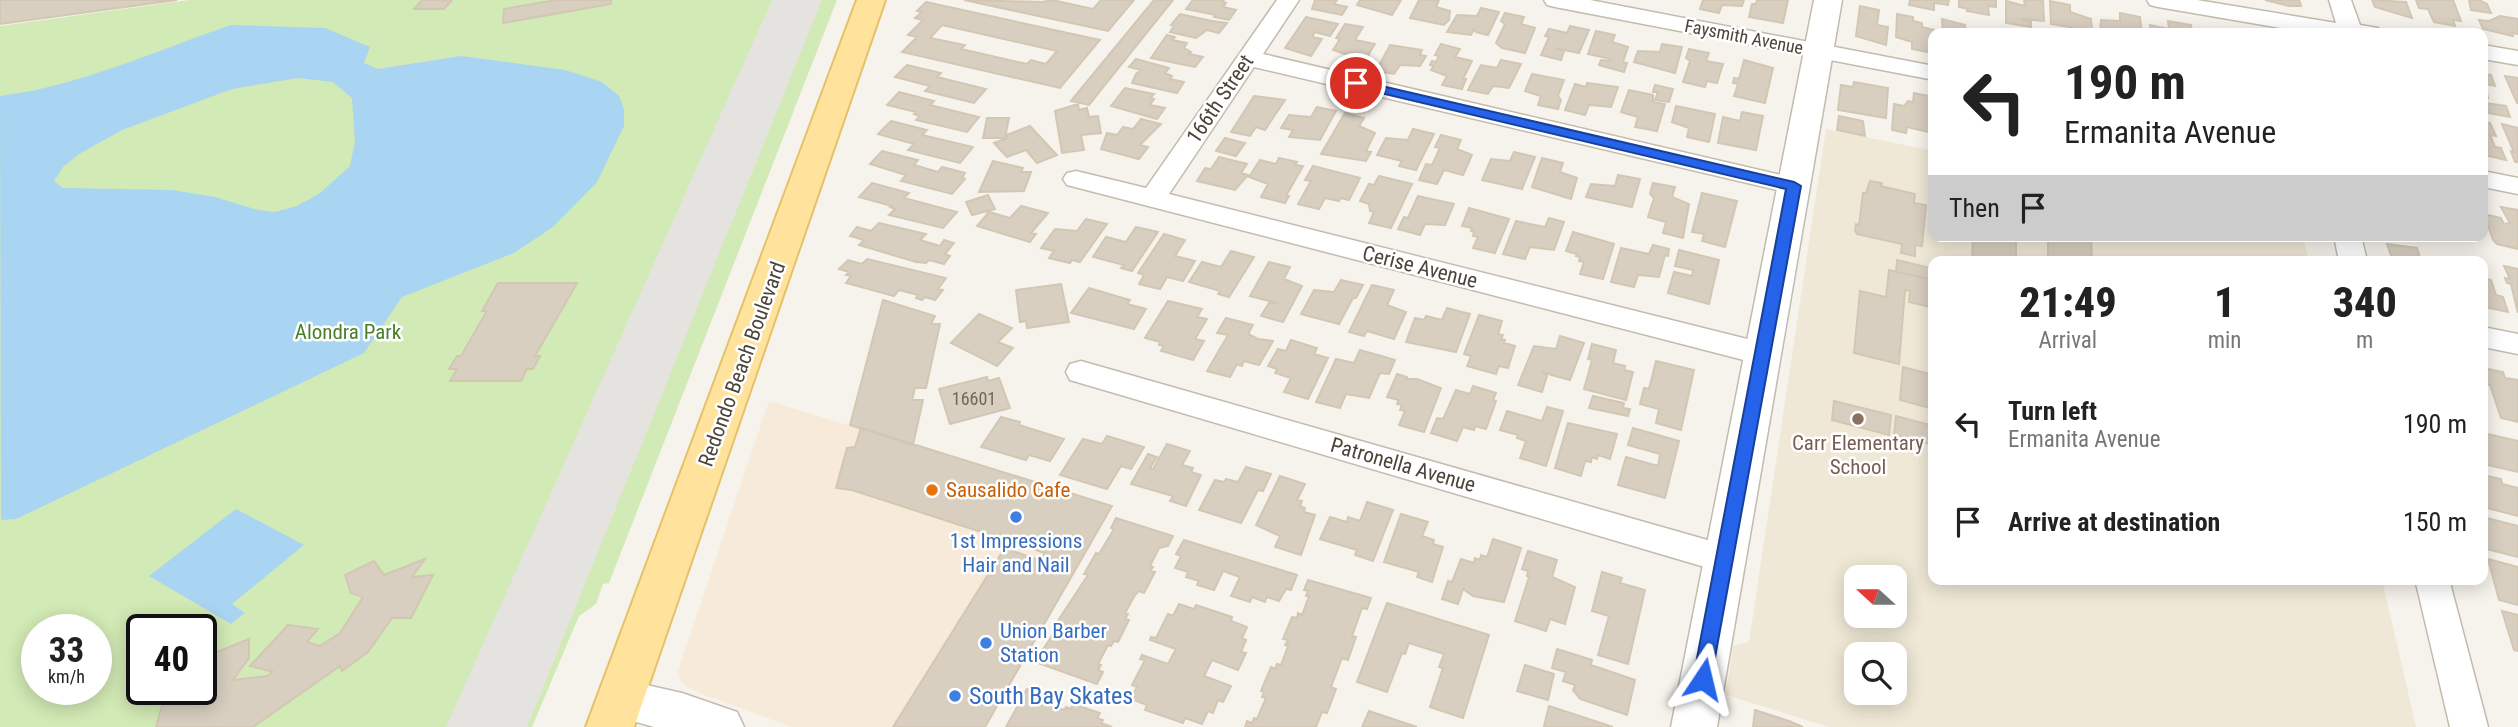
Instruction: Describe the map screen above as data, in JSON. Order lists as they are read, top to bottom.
{
  "streets": {
    "main road": ["Redondo Beach Boulevard"],
    "street": [
      "Faysmith Avenue",
      "166th Street",
      "Cerise Avenue",
      "Patronella Avenue"
    ]
  },
  "crossings": [
    ["166th Street", "Cerise Avenue"]
  ],
  "parks": ["Alondra Park"],
  "places": [
    "Carr Elementary School",
    "Sausalido Cafe",
    "1st Impressions Hair and Nail",
    "Union Barber Station",
    "South Bay Skates"
  ],
  "house_numbers": ["16601"],
  "north": "left",
  "page": {
    "turn": ["190 m", "Ermanita Avenue"],
    "then": "Then",
    "eta": [
      "21:49",
      "Arrival",
      "1",
      "min",
      "340",
      "m"
    ],
    "list": [
      {
        "name": "Turn left",
        "note": "Ermanita Avenue",
        "value": "190 m"
      },
      {
        "name": "Arrive at destination",
        "value": "150 m"
      }
    ],
    "speed": "33 km/h",
    "limit": "40"
  }
}
